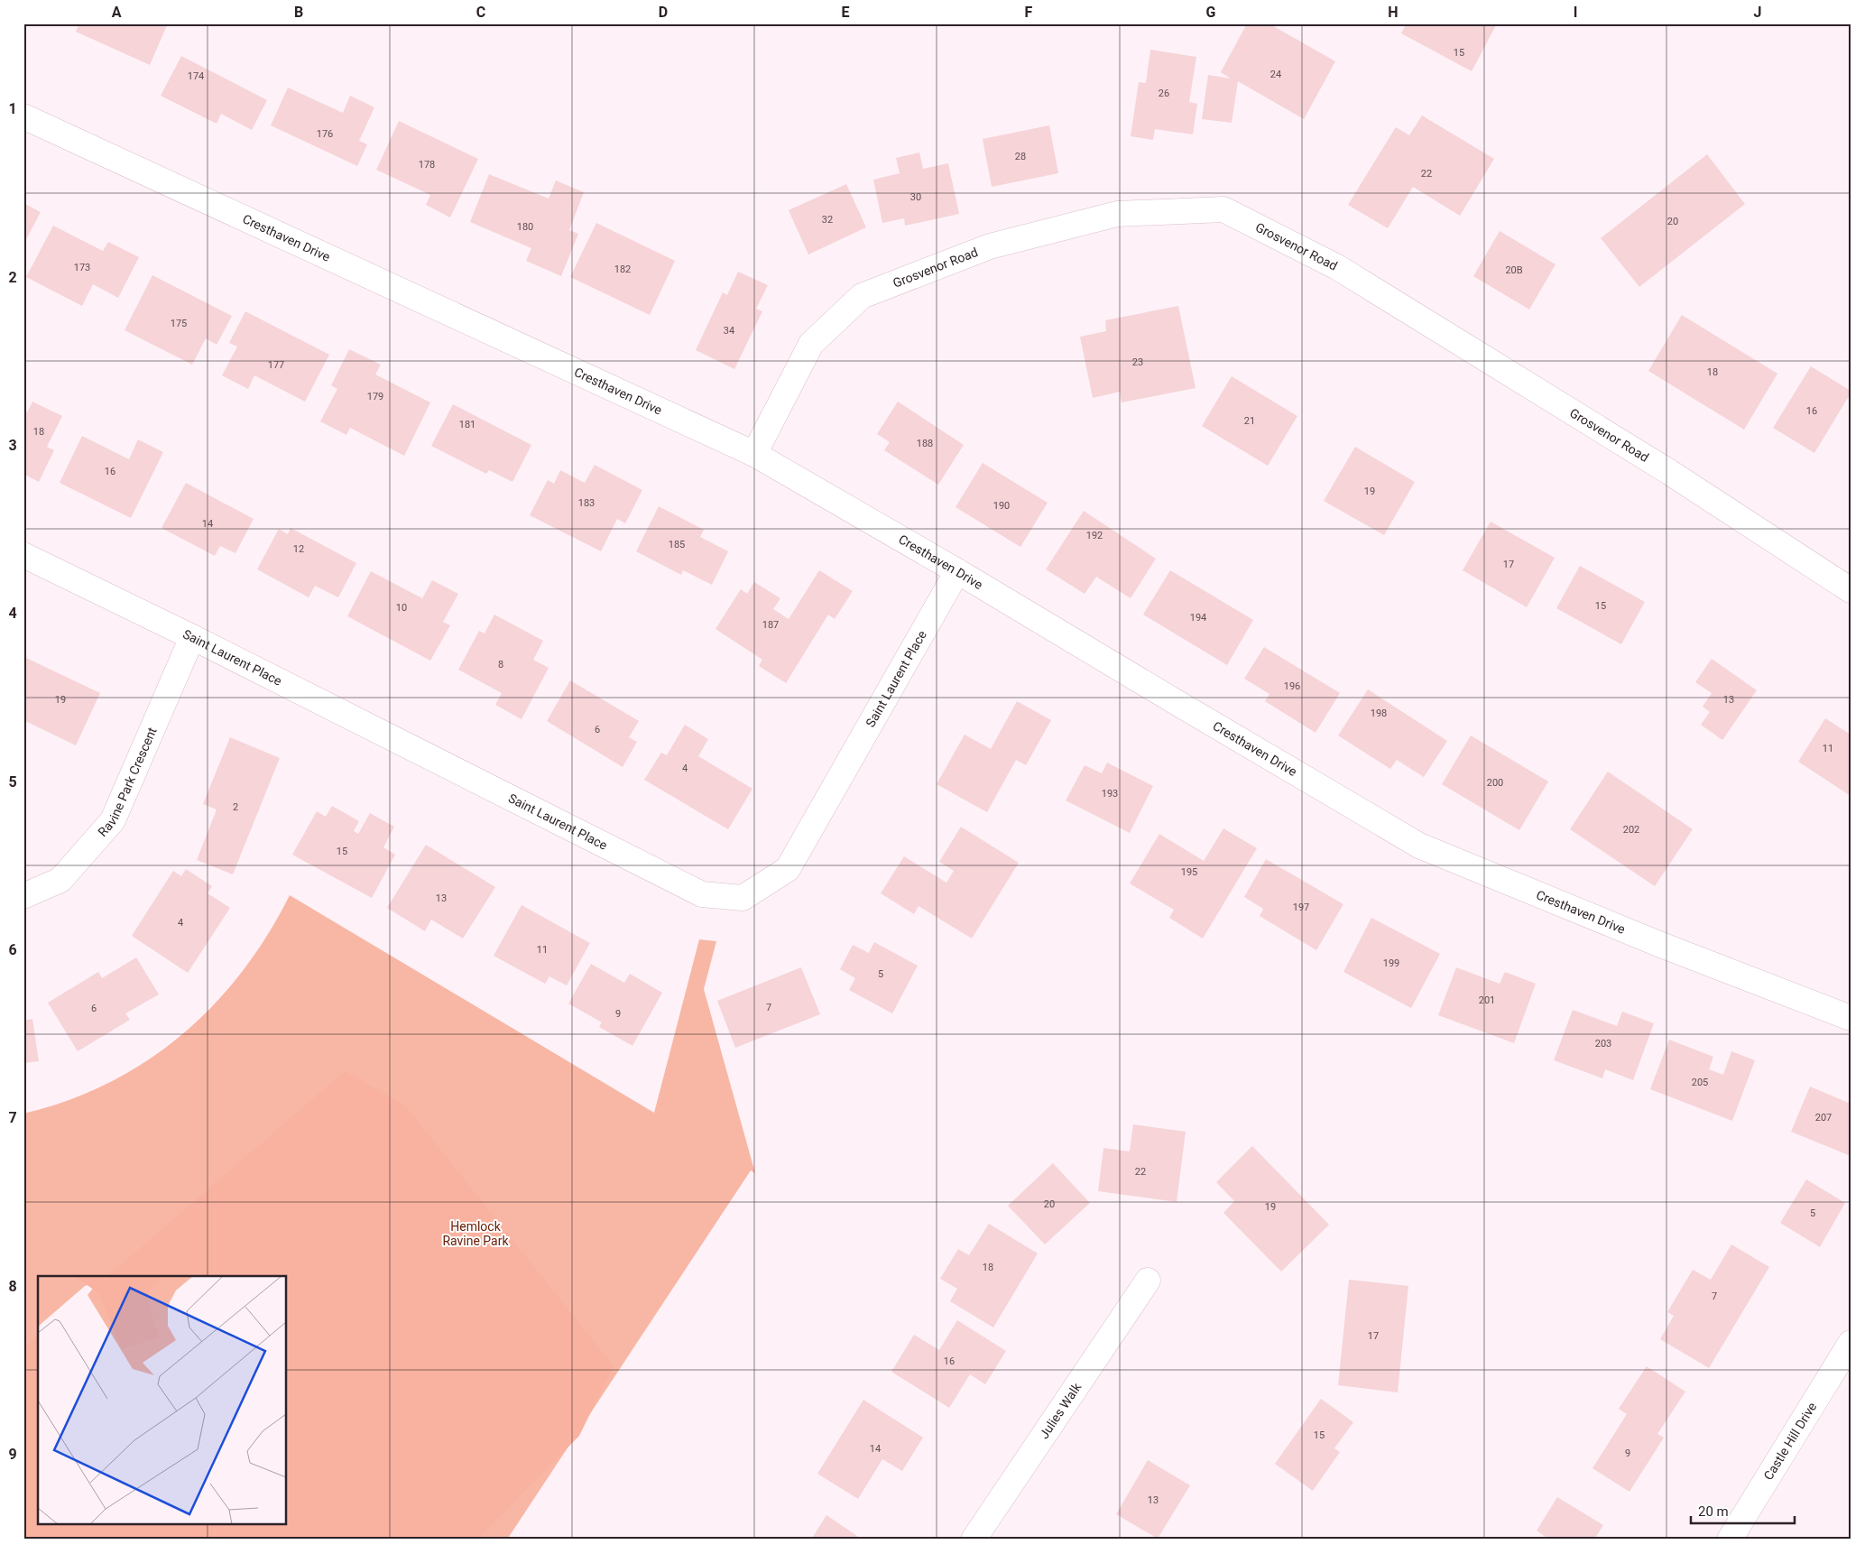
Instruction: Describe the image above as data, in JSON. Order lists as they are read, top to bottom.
{
  "streets": {
    "street": [
      "Cresthaven Drive",
      "Grosvenor Road",
      "Saint Laurent Place",
      "Ravine Park Crescent",
      "Julies Walk",
      "Castle Hill Drive"
    ]
  },
  "crossings": [
    ["Cresthaven Drive", "Grosvenor Road"],
    ["Cresthaven Drive", "Saint Laurent Place"],
    ["Saint Laurent Place", "Ravine Park Crescent"]
  ],
  "parks": ["Hemlock Ravine Park"],
  "house_numbers": [
    "15",
    "24",
    "174",
    "26",
    "176",
    "28",
    "178",
    "22",
    "30",
    "32",
    "20",
    "180",
    "173",
    "182",
    "20B",
    "175",
    "34",
    "23",
    "177",
    "18",
    "179",
    "16",
    "21",
    "181",
    "18",
    "188",
    "16",
    "19",
    "183",
    "190",
    "14",
    "192",
    "185",
    "12",
    "17",
    "15",
    "10",
    "194",
    "187",
    "8",
    "196",
    "19",
    "13",
    "198",
    "6",
    "11",
    "4",
    "200",
    "193",
    "2",
    "202",
    "15",
    "195",
    "13",
    "197",
    "4",
    "11",
    "199",
    "5",
    "201",
    "7",
    "6",
    "9",
    "203",
    "205",
    "207",
    "22",
    "20",
    "19",
    "5",
    "18",
    "7",
    "17",
    "16",
    "15",
    "14",
    "9",
    "13"
  ],
  "scale_bar": "20 m",
  "grid": {
    "columns": [
      "A",
      "B",
      "C",
      "D",
      "E",
      "F",
      "G",
      "H",
      "I",
      "J"
    ],
    "rows": [
      "1",
      "2",
      "3",
      "4",
      "5",
      "6",
      "7",
      "8",
      "9"
    ]
  }
}
